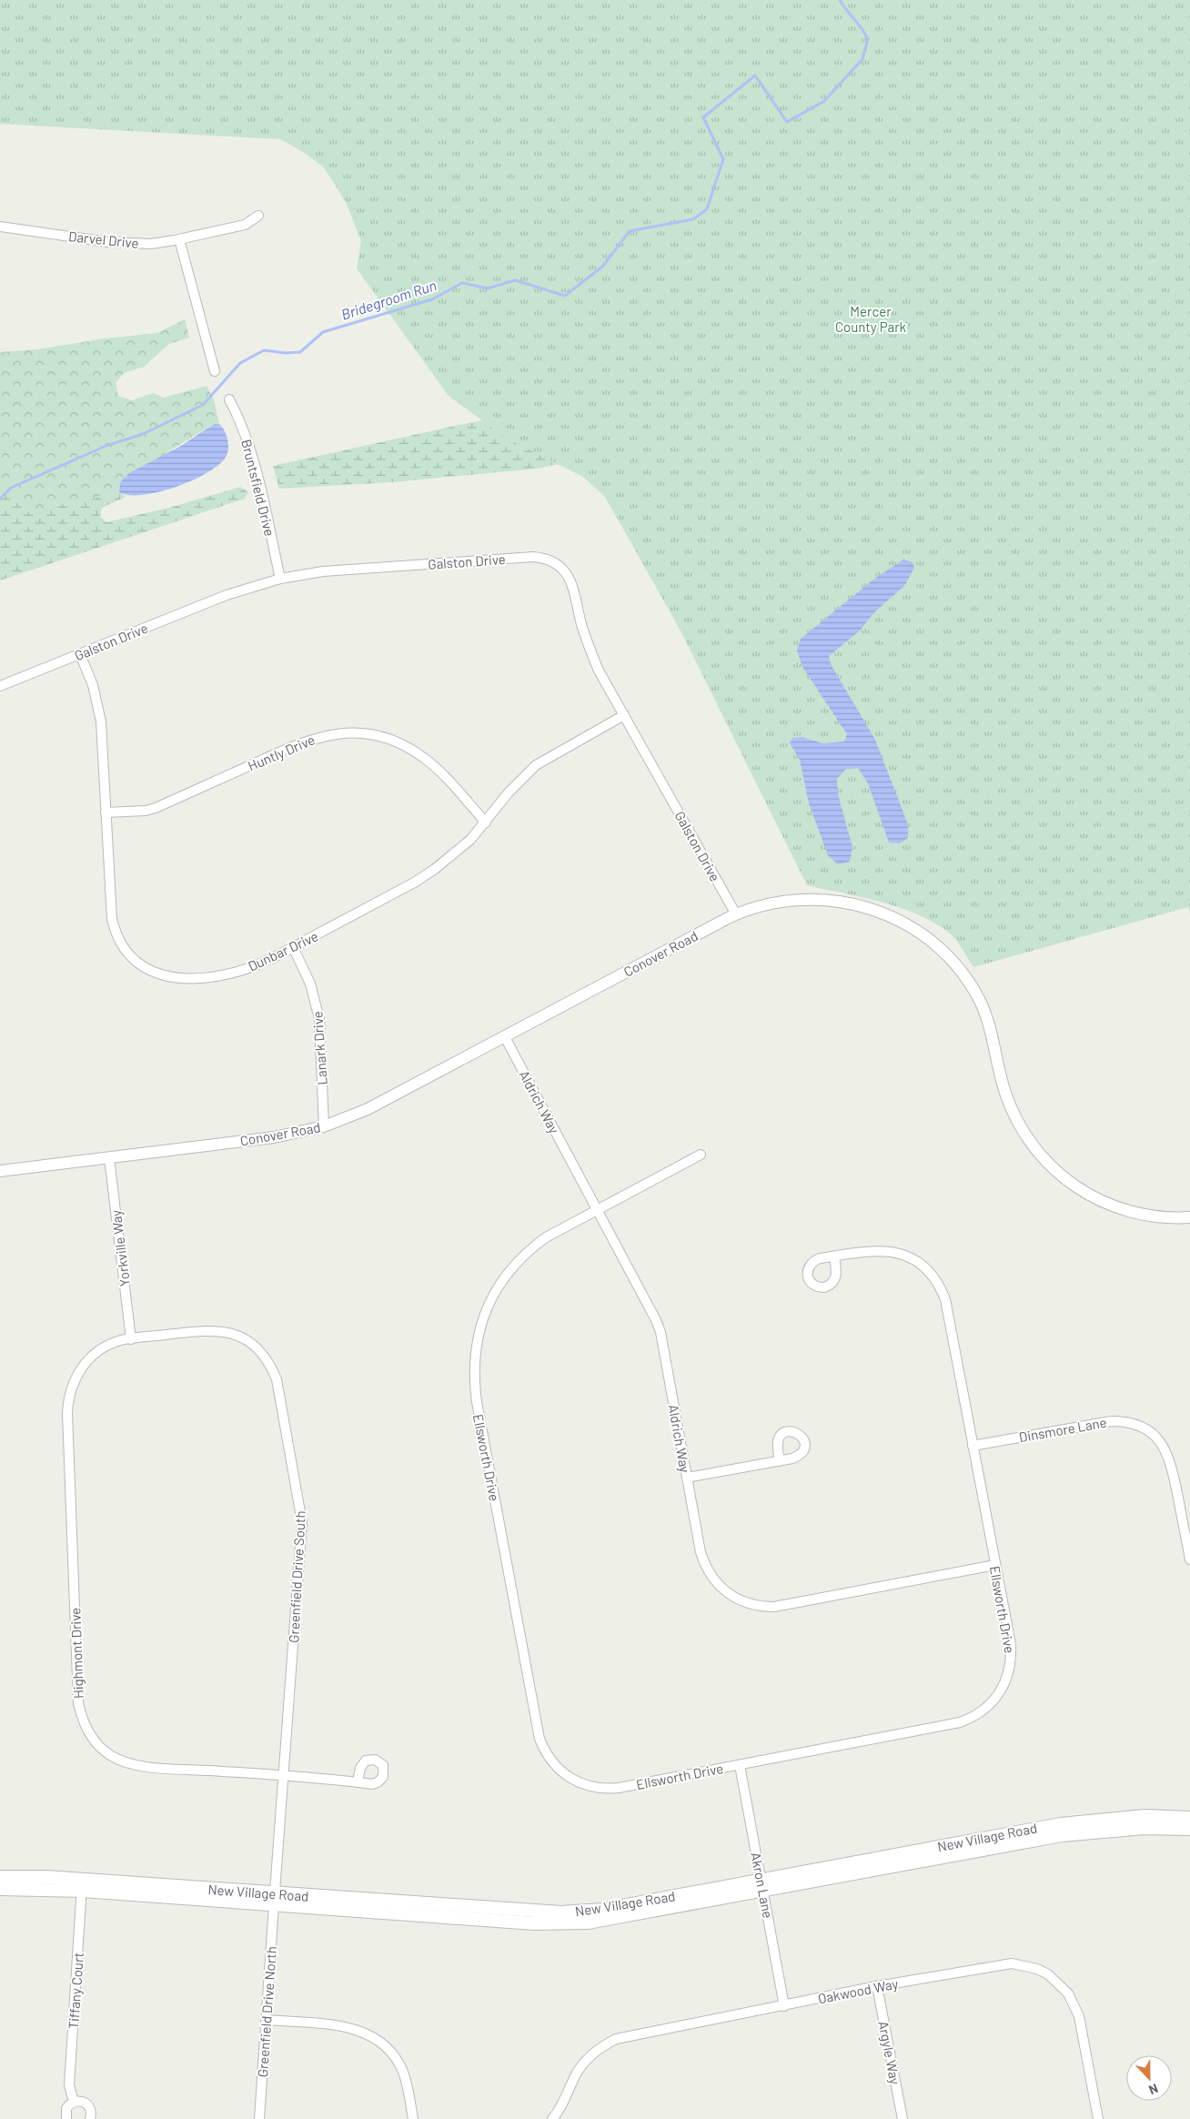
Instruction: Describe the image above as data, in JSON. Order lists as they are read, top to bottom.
{
  "streets": {
    "main road": ["New Village Road"],
    "street": [
      "Darvel Drive",
      "Bruntsfield Drive",
      "Galston Drive",
      "Huntly Drive",
      "Dunbar Drive",
      "Conover Road",
      "Lanark Drive",
      "Aldrich Way",
      "Yorkville Way",
      "Dinsmore Lane",
      "Ellsworth Drive",
      "Greenfield Drive South",
      "Highmont Drive",
      "Akron Lane",
      "Tiffany Court",
      "Oakwood Way",
      "Greenfield Drive North",
      "Argyle Way"
    ]
  },
  "crossings": [
    ["Bruntsfield Drive", "Galston Drive"],
    ["Galston Drive", "Dunbar Drive"],
    ["Galston Drive", "Conover Road"],
    ["Huntly Drive", "Dunbar Drive"],
    ["Dunbar Drive", "Lanark Drive"],
    ["Conover Road", "Lanark Drive"],
    ["Conover Road", "Aldrich Way"],
    ["Conover Road", "Yorkville Way"],
    ["Aldrich Way", "Ellsworth Drive"],
    ["Yorkville Way", "Greenfield Drive South"],
    ["Dinsmore Lane", "Ellsworth Drive"],
    ["Ellsworth Drive", "Akron Lane"],
    ["Greenfield Drive South", "Highmont Drive"],
    ["Greenfield Drive South", "New Village Road"],
    ["Greenfield Drive South", "Greenfield Drive North"],
    ["New Village Road", "Akron Lane"],
    ["New Village Road", "Tiffany Court"],
    ["New Village Road", "Greenfield Drive North"],
    ["Akron Lane", "Oakwood Way"],
    ["Oakwood Way", "Argyle Way"]
  ],
  "water": ["Bridegroom Run"],
  "parks": ["Mercer County Park"],
  "north": "bottom"
}
